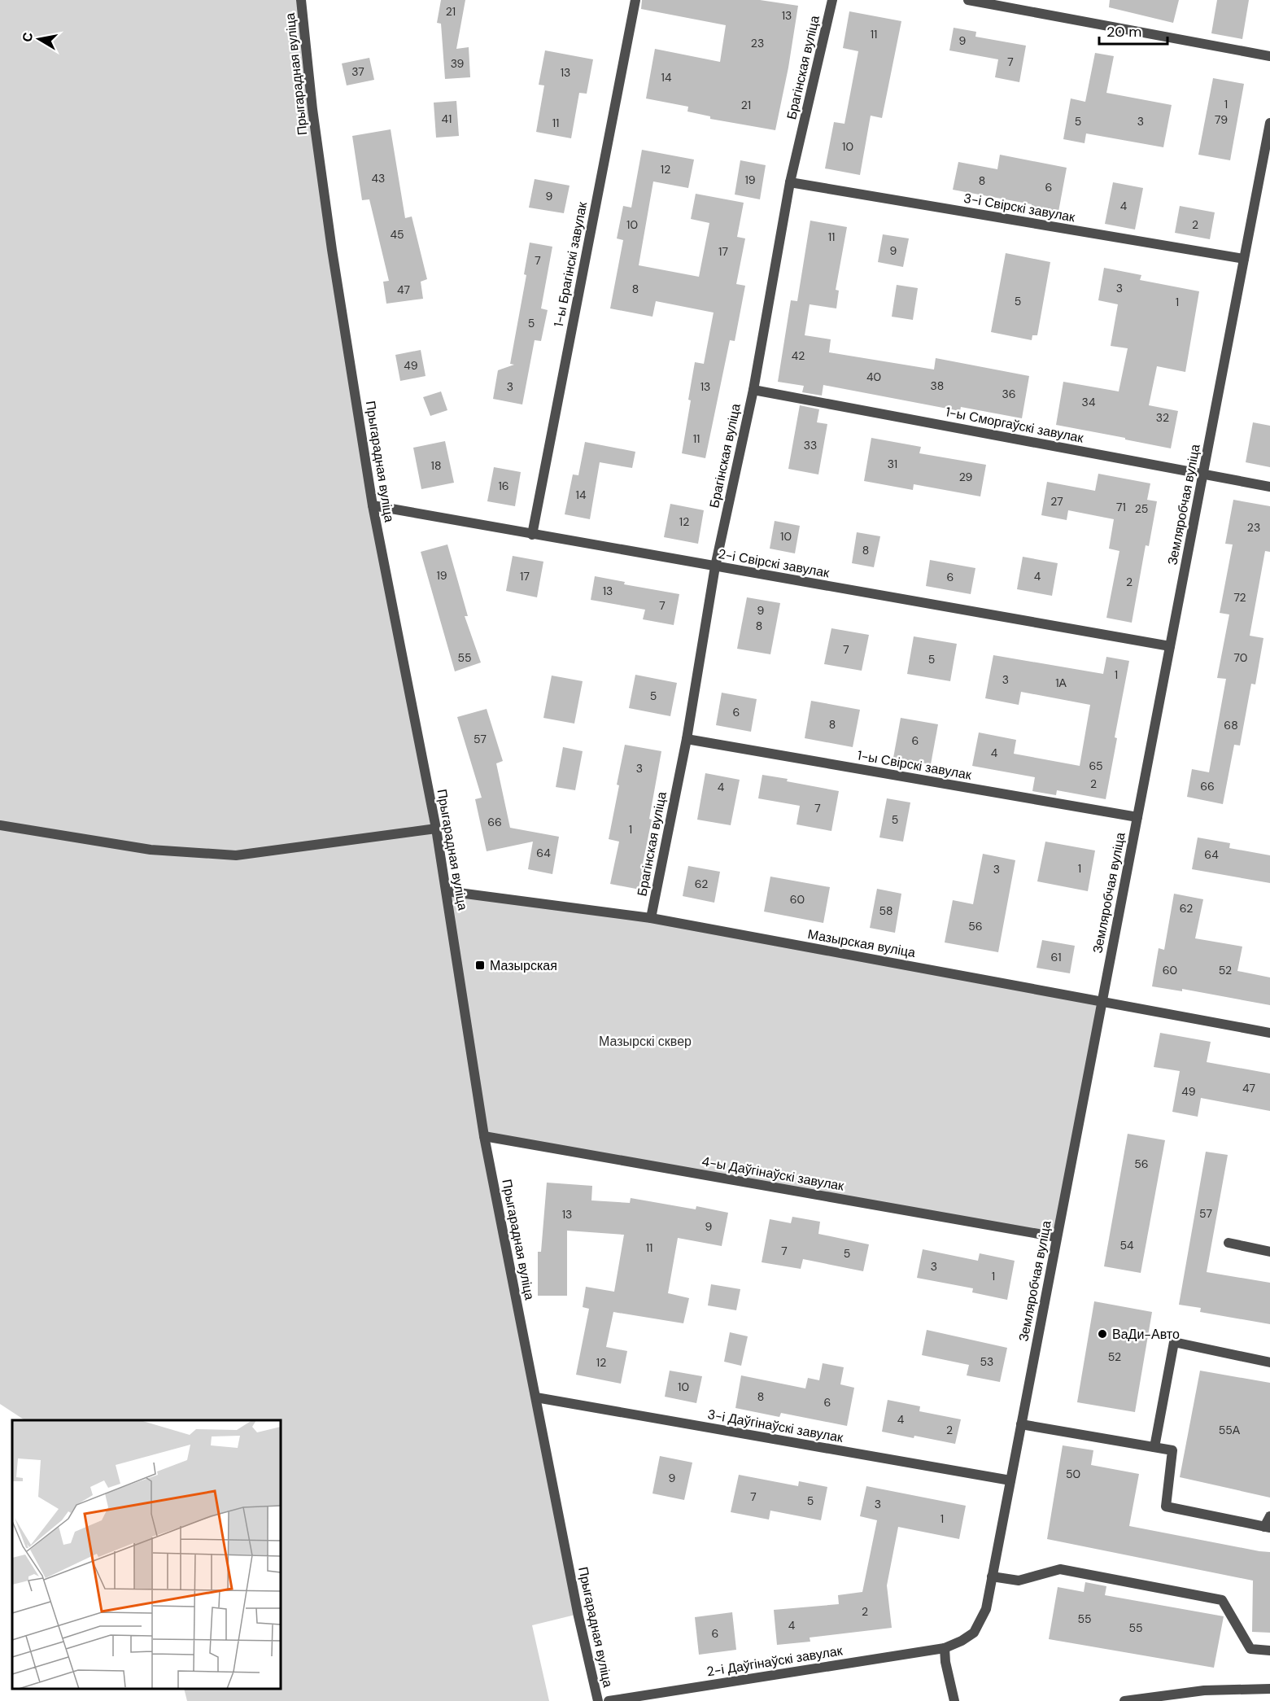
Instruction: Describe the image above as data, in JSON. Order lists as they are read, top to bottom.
{
  "streets": {
    "street": [
      "Брагінская вуліца",
      "Прыгарадная вуліца",
      "3-і Свірскі завулак",
      "1-ы Брагінскі завулак",
      "1-ы Сморгаўскі завулак",
      "Земляробчая вуліца",
      "2-і Свірскі завулак",
      "1-ы Свірскі завулак",
      "Мазырская вуліца",
      "4-ы Даўгінаўскі завулак",
      "3-і Даўгінаўскі завулак",
      "2-і Даўгінаўскі завулак"
    ]
  },
  "crossings": [
    ["Брагінская вуліца", "3-і Свірскі завулак"],
    ["Брагінская вуліца", "1-ы Сморгаўскі завулак"],
    ["Брагінская вуліца", "2-і Свірскі завулак"],
    ["Брагінская вуліца", "1-ы Свірскі завулак"],
    ["Брагінская вуліца", "Мазырская вуліца"],
    ["Прыгарадная вуліца", "2-і Свірскі завулак"],
    ["Прыгарадная вуліца", "Мазырская вуліца"],
    ["Прыгарадная вуліца", "4-ы Даўгінаўскі завулак"],
    ["Прыгарадная вуліца", "3-і Даўгінаўскі завулак"],
    ["3-і Свірскі завулак", "Земляробчая вуліца"],
    ["1-ы Брагінскі завулак", "2-і Свірскі завулак"],
    ["1-ы Сморгаўскі завулак", "Земляробчая вуліца"],
    ["Земляробчая вуліца", "2-і Свірскі завулак"],
    ["Земляробчая вуліца", "1-ы Свірскі завулак"],
    ["Земляробчая вуліца", "Мазырская вуліца"],
    ["Земляробчая вуліца", "4-ы Даўгінаўскі завулак"],
    ["Земляробчая вуліца", "3-і Даўгінаўскі завулак"],
    ["Земляробчая вуліца", "2-і Даўгінаўскі завулак"]
  ],
  "parks": ["Мазырскі сквер"],
  "places": {
    "transit": ["Мазырская"],
    "other": ["ВаДи-Авто"]
  },
  "house_numbers": [
    "21",
    "13",
    "11",
    "9",
    "23",
    "7",
    "39",
    "37",
    "13",
    "14",
    "1",
    "21",
    "41",
    "79",
    "5",
    "3",
    "11",
    "10",
    "12",
    "43",
    "19",
    "8",
    "6",
    "9",
    "4",
    "10",
    "2",
    "45",
    "11",
    "9",
    "17",
    "7",
    "3",
    "8",
    "47",
    "5",
    "1",
    "5",
    "42",
    "49",
    "40",
    "38",
    "3",
    "13",
    "36",
    "34",
    "32",
    "11",
    "33",
    "31",
    "18",
    "29",
    "16",
    "14",
    "27",
    "71",
    "25",
    "12",
    "23",
    "10",
    "8",
    "19",
    "17",
    "4",
    "6",
    "2",
    "13",
    "72",
    "7",
    "9",
    "8",
    "7",
    "55",
    "70",
    "5",
    "1",
    "3",
    "1А",
    "5",
    "6",
    "8",
    "68",
    "57",
    "6",
    "4",
    "65",
    "3",
    "2",
    "66",
    "4",
    "7",
    "5",
    "66",
    "1",
    "64",
    "64",
    "1",
    "3",
    "62",
    "60",
    "62",
    "58",
    "56",
    "61",
    "60",
    "52",
    "47",
    "49",
    "56",
    "57",
    "13",
    "9",
    "54",
    "11",
    "7",
    "5",
    "3",
    "1",
    "52",
    "53",
    "12",
    "10",
    "8",
    "6",
    "4",
    "2",
    "55А",
    "50",
    "9",
    "7",
    "5",
    "3",
    "1",
    "2",
    "55",
    "4",
    "55",
    "6"
  ],
  "scale_bar": "20 m",
  "north": "left"
}
